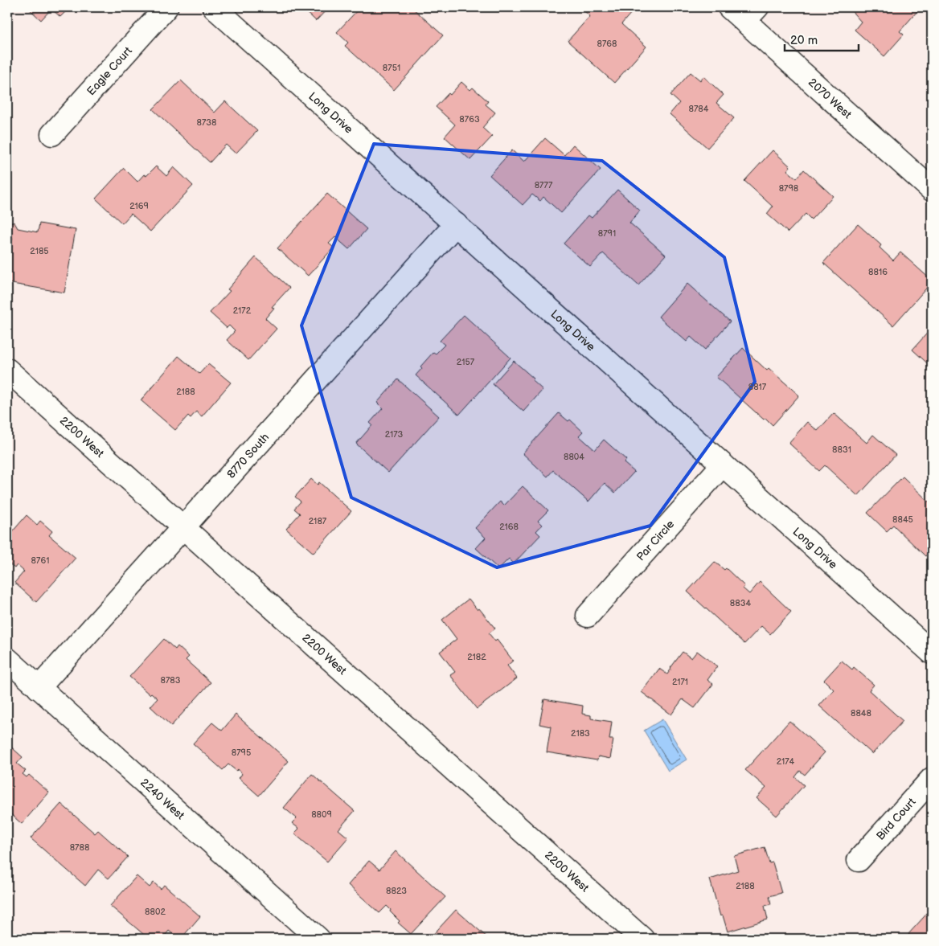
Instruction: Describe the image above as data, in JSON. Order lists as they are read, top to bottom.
{
  "streets": {
    "street": [
      "Eagle Court",
      "2070 West",
      "Long Drive",
      "2200 West",
      "8770 South",
      "Par Circle",
      "2240 West",
      "Bird Court"
    ]
  },
  "crossings": [
    ["Long Drive", "8770 South"],
    ["Long Drive", "Par Circle"],
    ["2200 West", "8770 South"],
    ["8770 South", "2240 West"]
  ],
  "house_numbers": [
    "8768",
    "8751",
    "8784",
    "8763",
    "8738",
    "8777",
    "8798",
    "2169",
    "8791",
    "2185",
    "8816",
    "2172",
    "2157",
    "8817",
    "2188",
    "2173",
    "8831",
    "8804",
    "8845",
    "2187",
    "2168",
    "8761",
    "8834",
    "2182",
    "8783",
    "2171",
    "8848",
    "2183",
    "8795",
    "2174",
    "8809",
    "8788",
    "2188",
    "8823",
    "8802"
  ],
  "scale_bar": "20 m"
}
